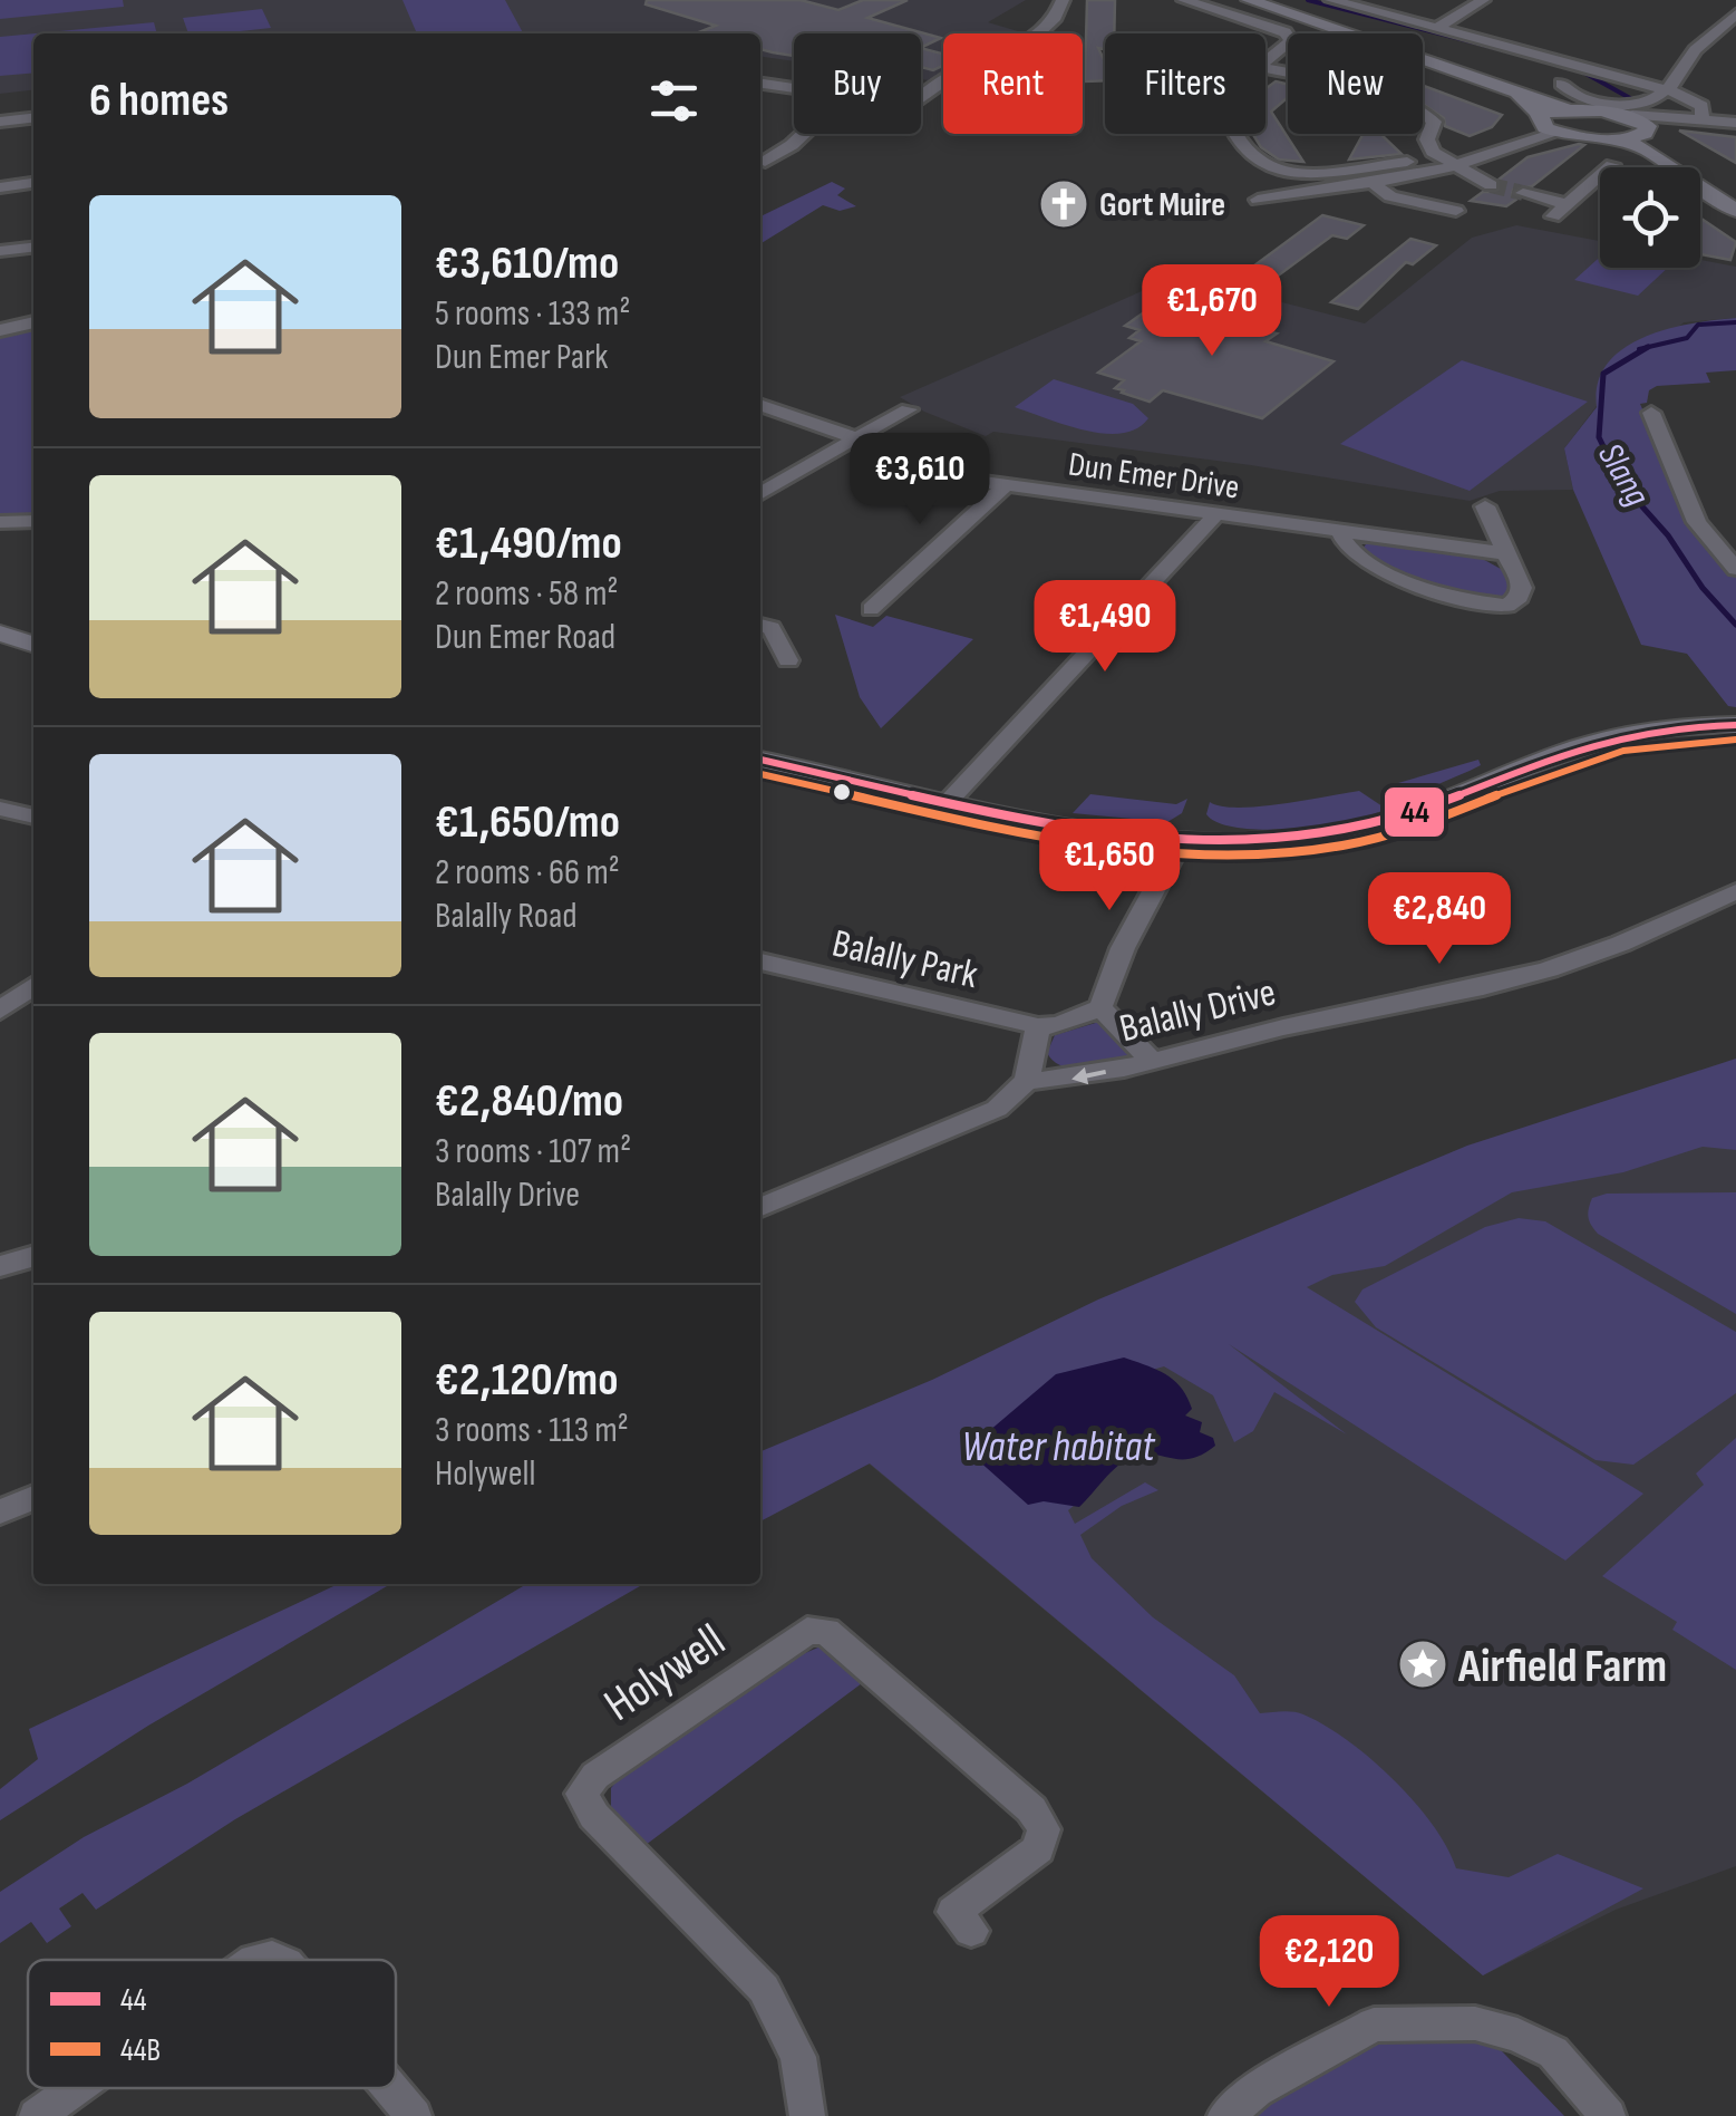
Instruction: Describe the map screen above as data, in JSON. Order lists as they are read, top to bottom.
{
  "streets": {
    "street": [
      "Dun Emer Drive",
      "Balally Park",
      "Balally Drive",
      "Holywell"
    ]
  },
  "water": ["Slang", "Water habitat"],
  "places": {
    "church": ["Gort Muire"],
    "place": ["Airfield Farm"]
  },
  "lines": ["transit line 44", "transit line 44B"],
  "legend": ["44", "44B"],
  "page": {
    "chip": [
      "Buy",
      "Rent",
      "Filters",
      "New"
    ],
    "heading": "6 homes",
    "list": [
      {
        "name": "€3,610/mo",
        "note": "5 rooms · 133 m² · Dun Emer Park"
      },
      {
        "name": "€1,490/mo",
        "note": "2 rooms · 58 m² · Dun Emer Road"
      },
      {
        "name": "€1,650/mo",
        "note": "2 rooms · 66 m² · Balally Road"
      },
      {
        "name": "€2,840/mo",
        "note": "3 rooms · 107 m² · Balally Drive"
      },
      {
        "name": "€2,120/mo",
        "note": "3 rooms · 113 m² · Holywell"
      }
    ],
    "price": [
      "€1,670",
      "€3,610",
      "€1,490",
      "€1,650",
      "€2,840",
      "€2,120"
    ]
  }
}
